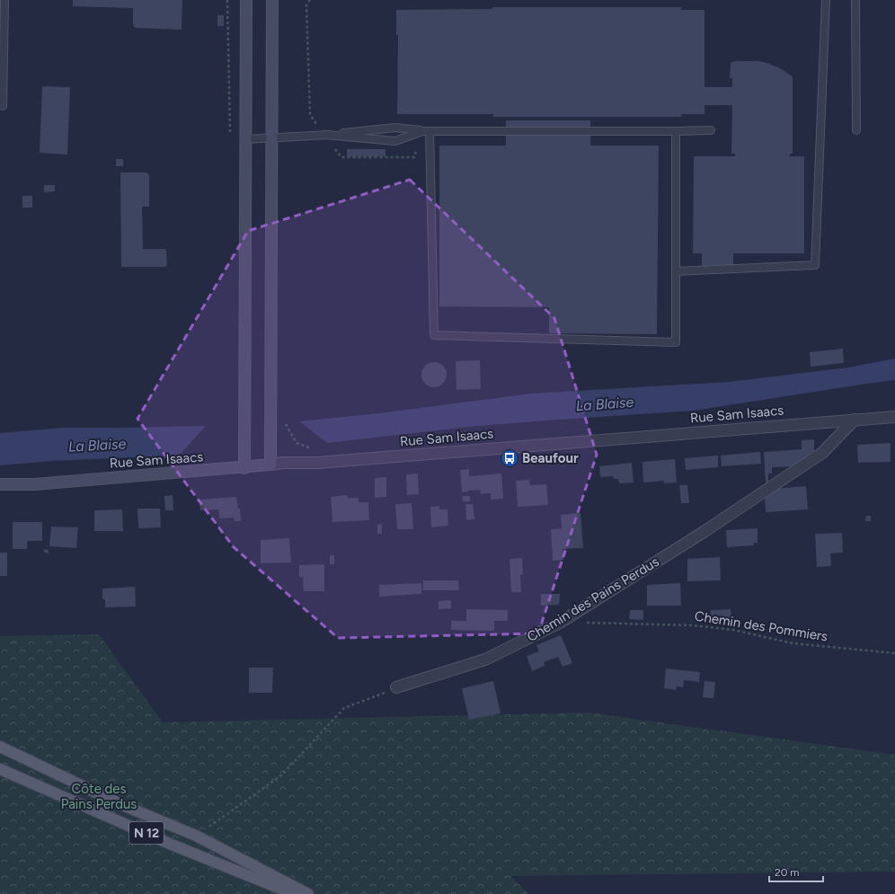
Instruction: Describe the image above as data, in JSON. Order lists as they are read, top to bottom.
{
  "streets": {
    "main road": ["Rue Sam Isaacs", "N 12"],
    "street": ["Chemin des Pains Perdus"],
    "path": ["Chemin des Pommiers"]
  },
  "crossings": [
    ["Rue Sam Isaacs", "Chemin des Pains Perdus"],
    ["Chemin des Pains Perdus", "Chemin des Pommiers"]
  ],
  "water": ["La Blaise"],
  "parks": ["Côte des Pains Perdus"],
  "places": {
    "bus stop": ["Beaufour"]
  },
  "scale_bar": "20 m"
}
